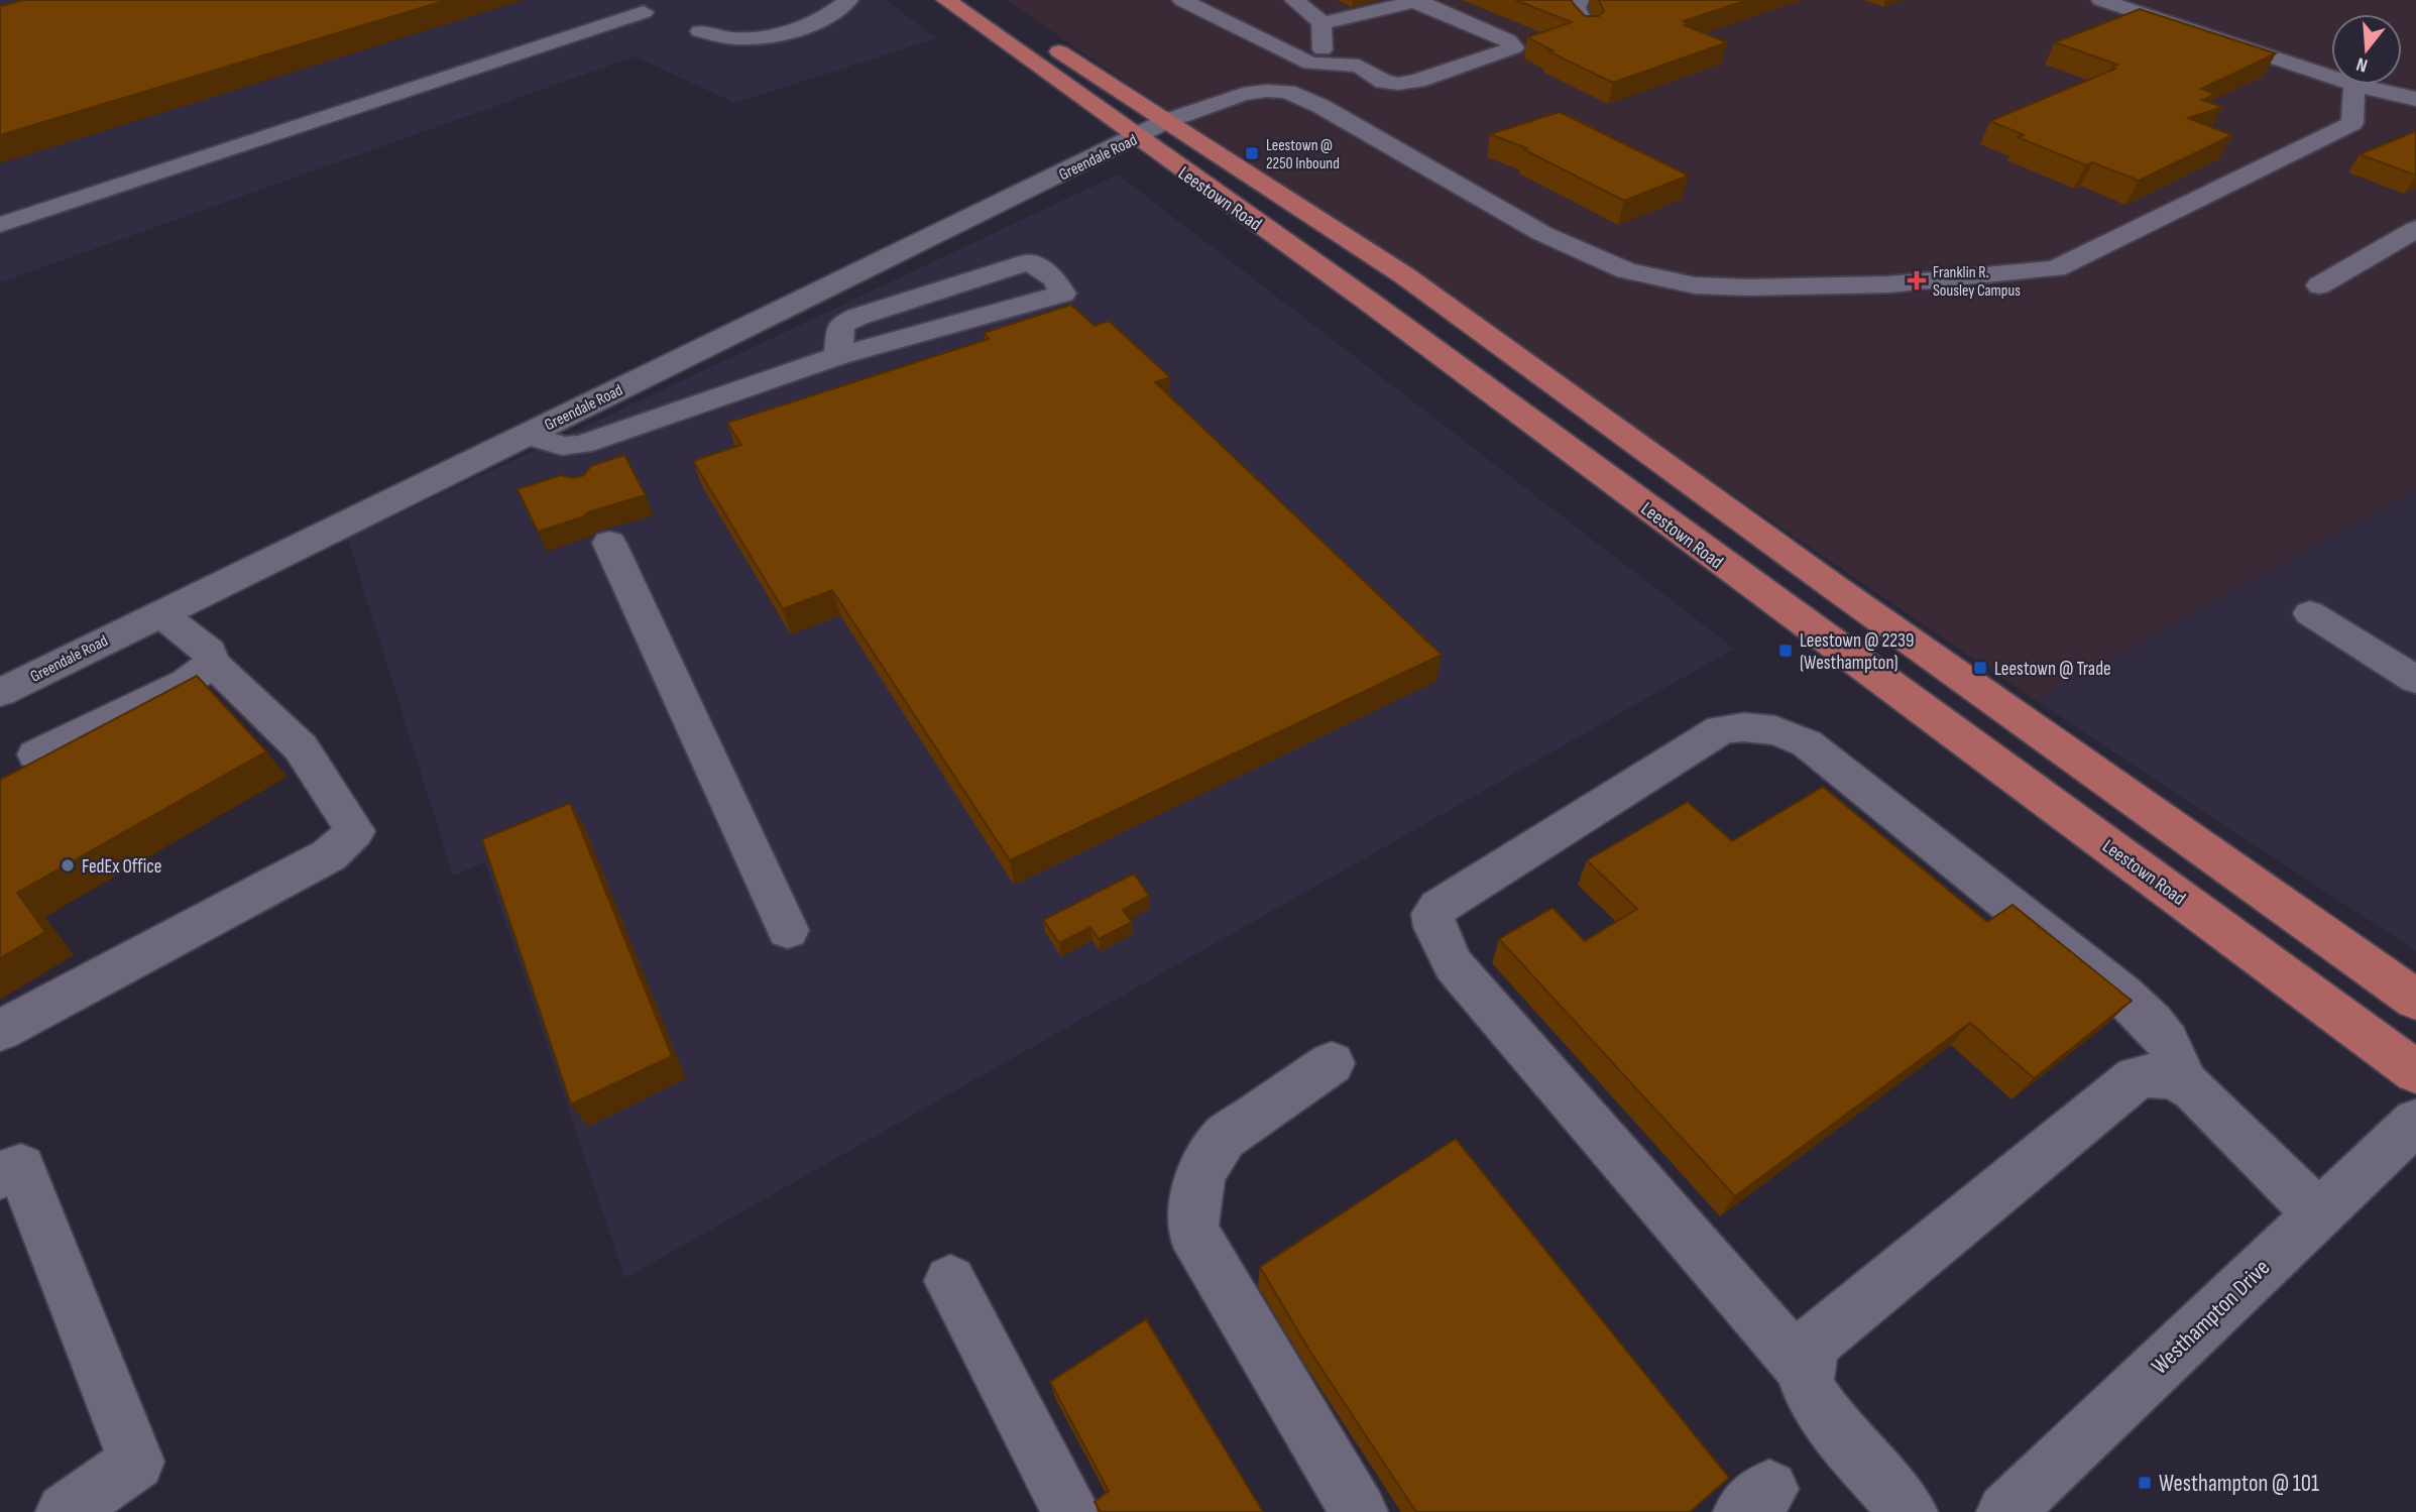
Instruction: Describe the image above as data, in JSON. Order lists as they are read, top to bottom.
{
  "streets": {
    "main road": ["Leestown Road"],
    "street": ["Greendale Road", "Westhampton Drive"]
  },
  "crossings": [
    ["Greendale Road", "Leestown Road"]
  ],
  "places": {
    "transit": [
      "Leestown @ 2250 Inbound",
      "Leestown @ 2239 (Westhampton)",
      "Leestown @ Trade",
      "Westhampton @ 101"
    ],
    "health": ["Franklin R. Sousley Campus"],
    "other": ["FedEx Office"]
  },
  "north": "bottom"
}
